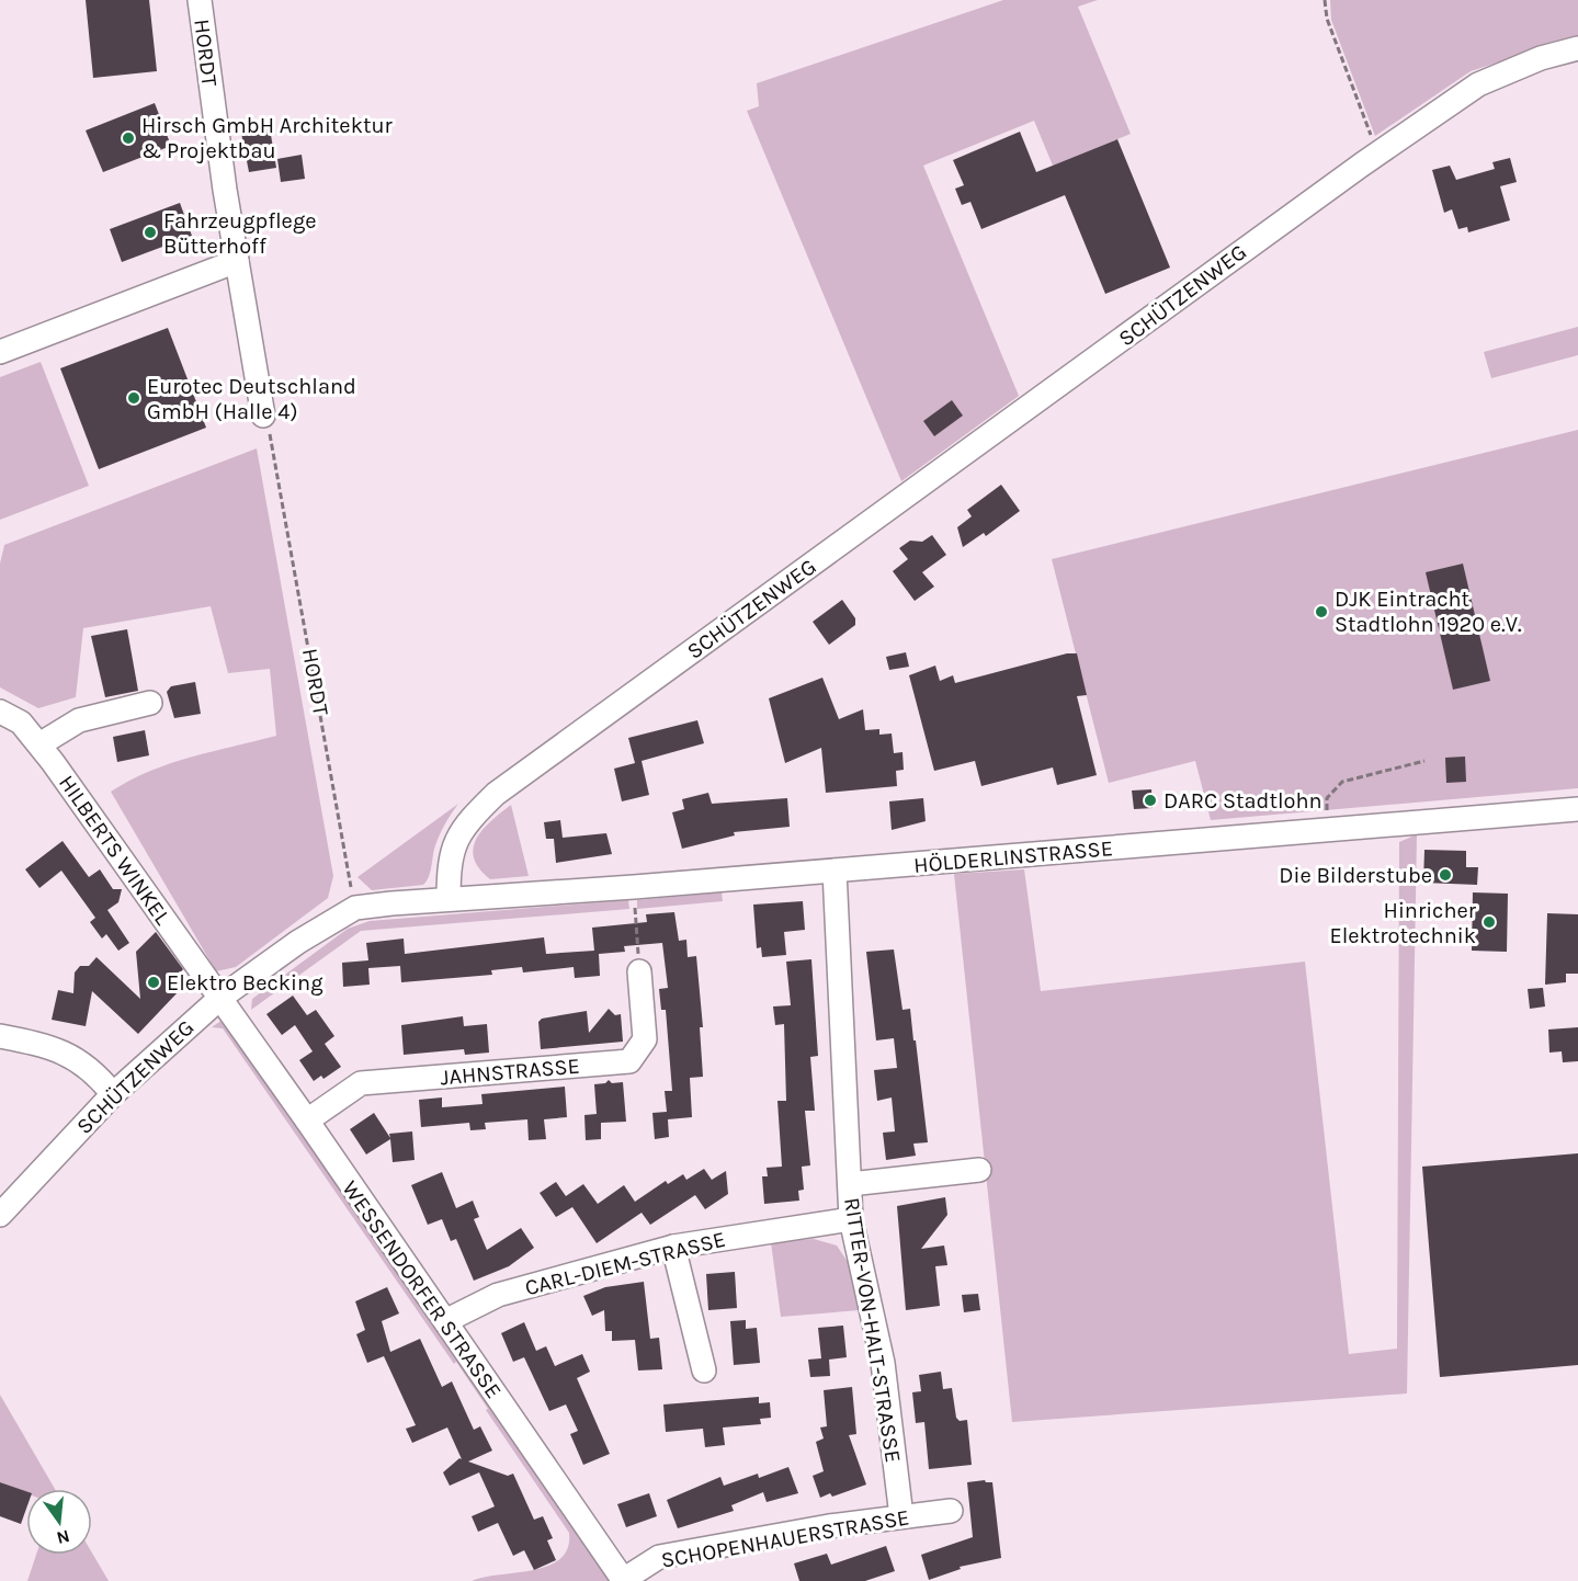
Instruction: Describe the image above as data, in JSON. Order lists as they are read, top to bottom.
{
  "streets": {
    "street": [
      "HORDT",
      "SCHÜTZENWEG",
      "HILBERTS WINKEL",
      "HÖLDERLINSTRASSE",
      "JAHNSTRASSE",
      "CARL-DIEM-STRASSE",
      "WESSENDORFER STRASSE",
      "RITTER-VON-HALT-STRASSE",
      "SCHOPENHAUERSTRASSE"
    ]
  },
  "crossings": [
    ["HORDT", "SCHÜTZENWEG"],
    ["SCHÜTZENWEG", "HILBERTS WINKEL"],
    ["SCHÜTZENWEG", "HÖLDERLINSTRASSE"],
    ["SCHÜTZENWEG", "WESSENDORFER STRASSE"],
    ["HILBERTS WINKEL", "WESSENDORFER STRASSE"],
    ["HÖLDERLINSTRASSE", "RITTER-VON-HALT-STRASSE"],
    ["JAHNSTRASSE", "WESSENDORFER STRASSE"],
    ["CARL-DIEM-STRASSE", "WESSENDORFER STRASSE"],
    ["CARL-DIEM-STRASSE", "RITTER-VON-HALT-STRASSE"],
    ["WESSENDORFER STRASSE", "SCHOPENHAUERSTRASSE"],
    ["RITTER-VON-HALT-STRASSE", "SCHOPENHAUERSTRASSE"]
  ],
  "places": [
    "Hirsch GmbH Architektur & Projektbau",
    "Fahrzeugpflege Bütterhoff",
    "Eurotec Deutschland GmbH (Halle 4)",
    "DJK Eintracht Stadtlohn 1920 e.V.",
    "DARC Stadtlohn",
    "Die Bilderstube",
    "Hinricher Elektrotechnik",
    "Elektro Becking"
  ],
  "north": "bottom"
}
